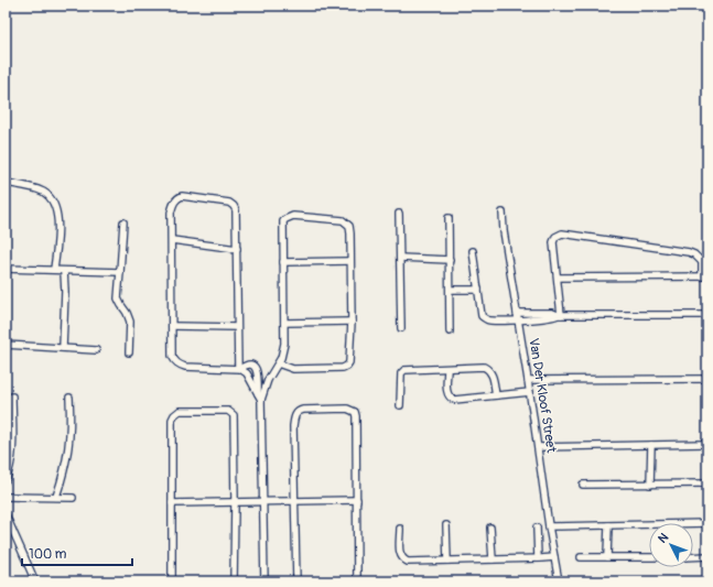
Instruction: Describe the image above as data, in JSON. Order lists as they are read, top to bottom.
{
  "streets": {
    "street": ["Van Der Kloof Street"]
  },
  "scale_bar": "100 m",
  "north": "top left"
}
